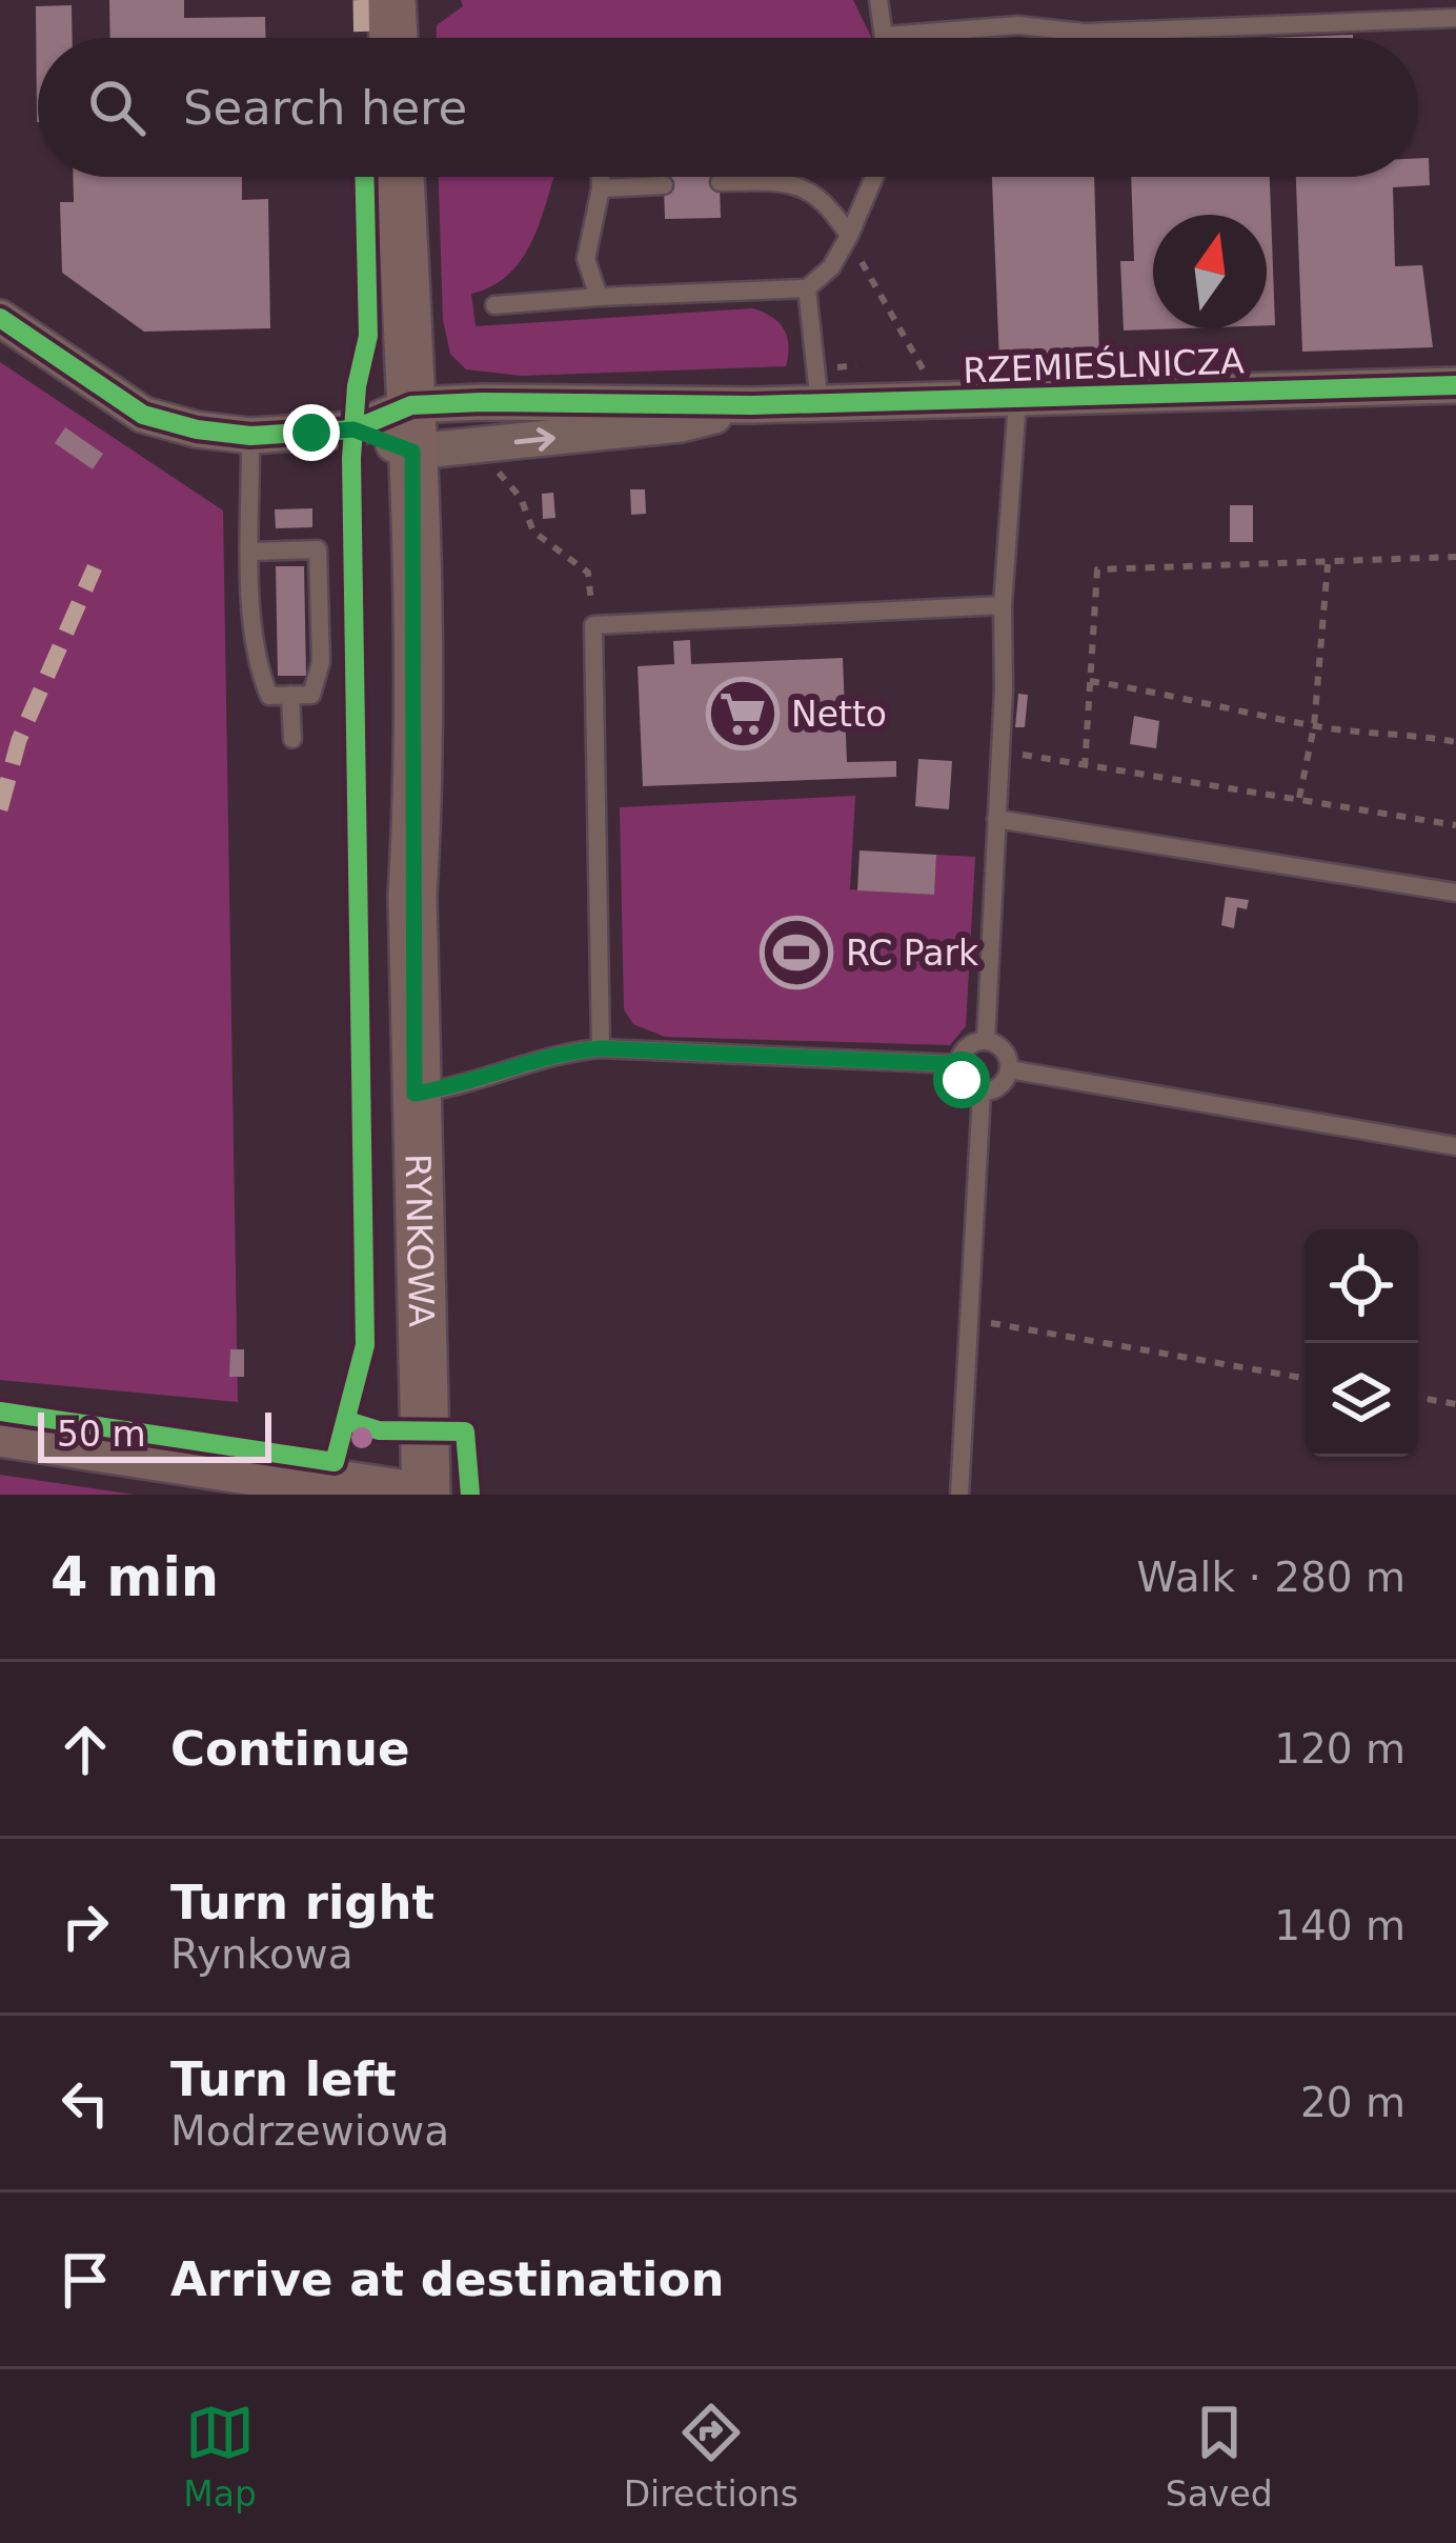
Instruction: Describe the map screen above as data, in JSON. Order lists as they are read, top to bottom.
{
  "streets": {
    "street": ["RZEMIEŚLNICZA", "RYNKOWA"]
  },
  "crossings": [
    ["RZEMIEŚLNICZA", "RYNKOWA"]
  ],
  "places": {
    "supermarket": ["Netto"],
    "sports": ["RC Park"]
  },
  "scale_bar": "50 m",
  "north": "top",
  "page": {
    "search": "Search here",
    "scale": "50 m",
    "heading": ["4 min", "Walk · 280 m"],
    "list": [
      ["Continue", "120 m"],
      ["Turn right", "Rynkowa", "140 m"],
      ["Turn left", "Modrzewiowa", "20 m"],
      "Arrive at destination"
    ],
    "nav": ["Map", "Directions", "Saved"]
  }
}
